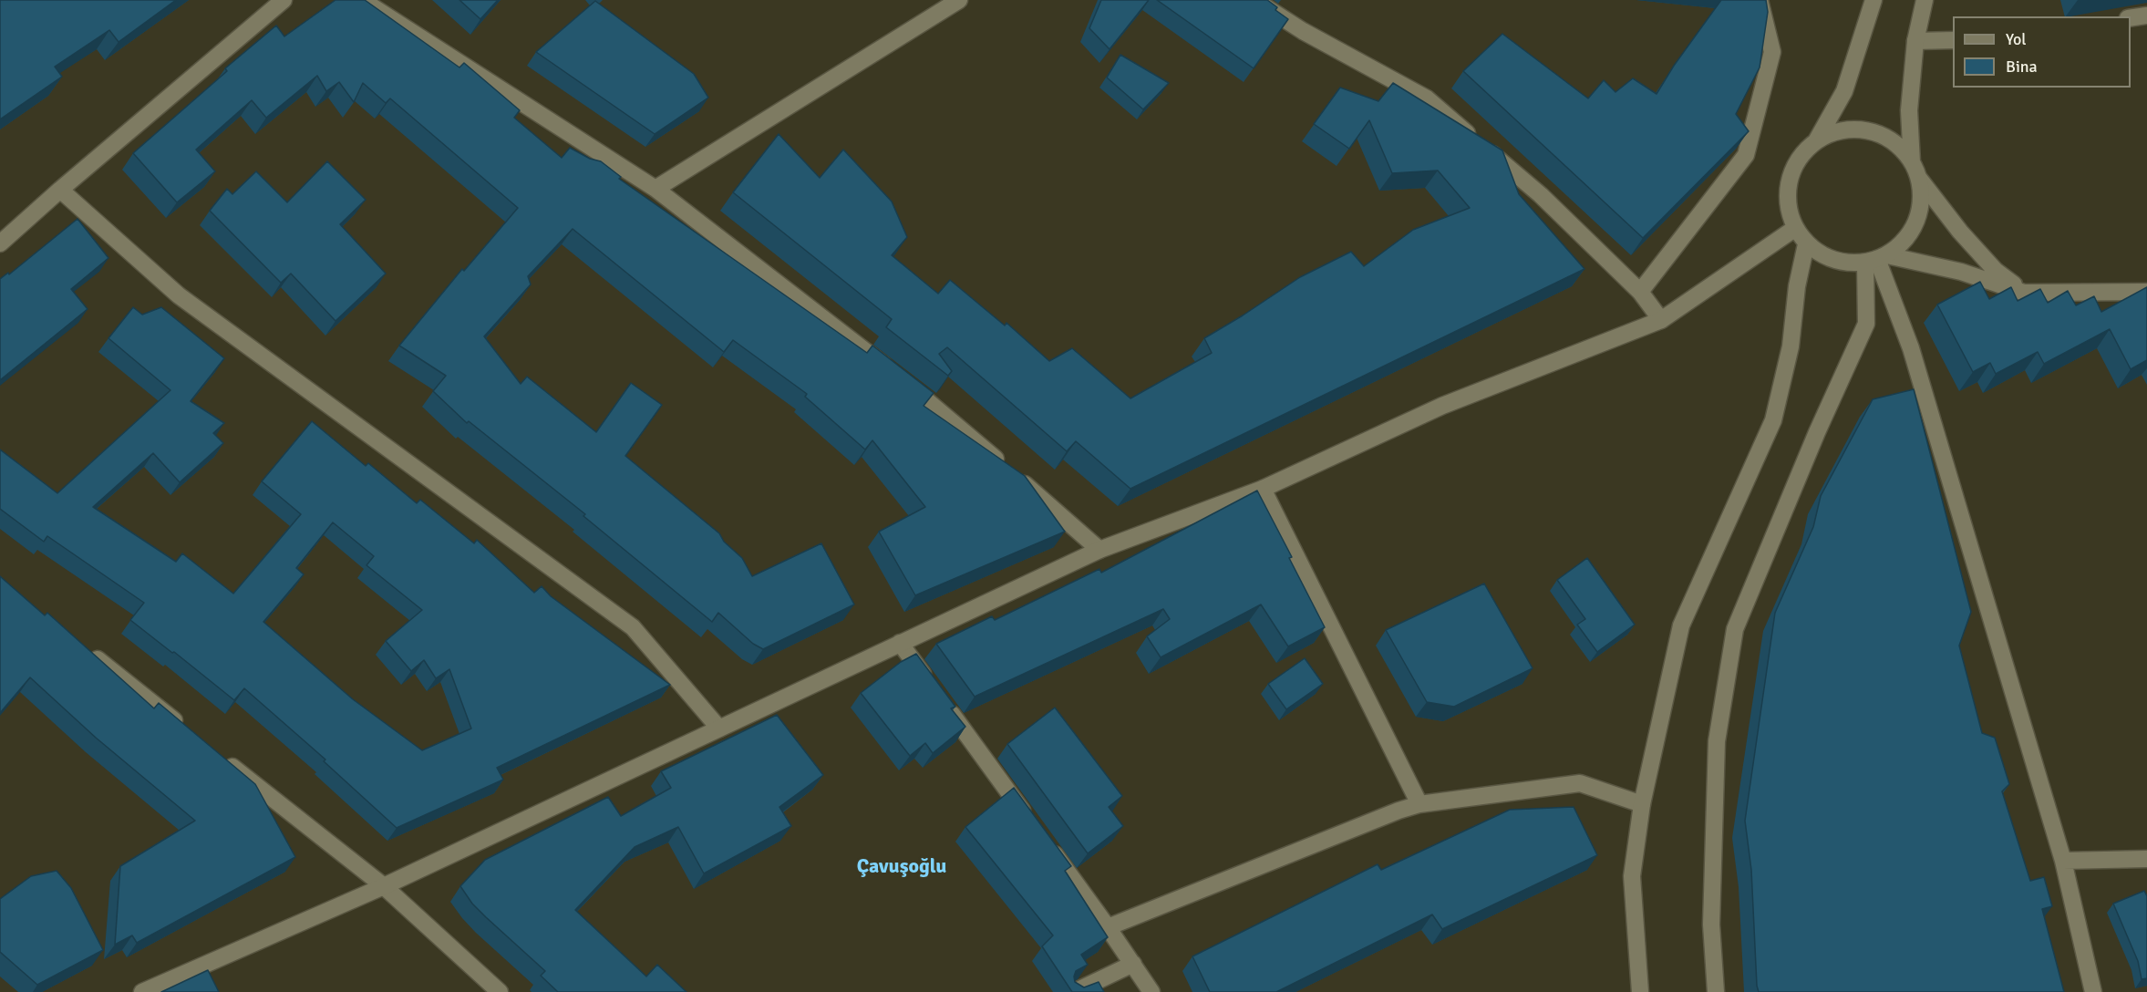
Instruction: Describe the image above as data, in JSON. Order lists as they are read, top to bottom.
{
  "districts": ["Çavuşoğlu"],
  "legend": ["Yol", "Bina"]
}
